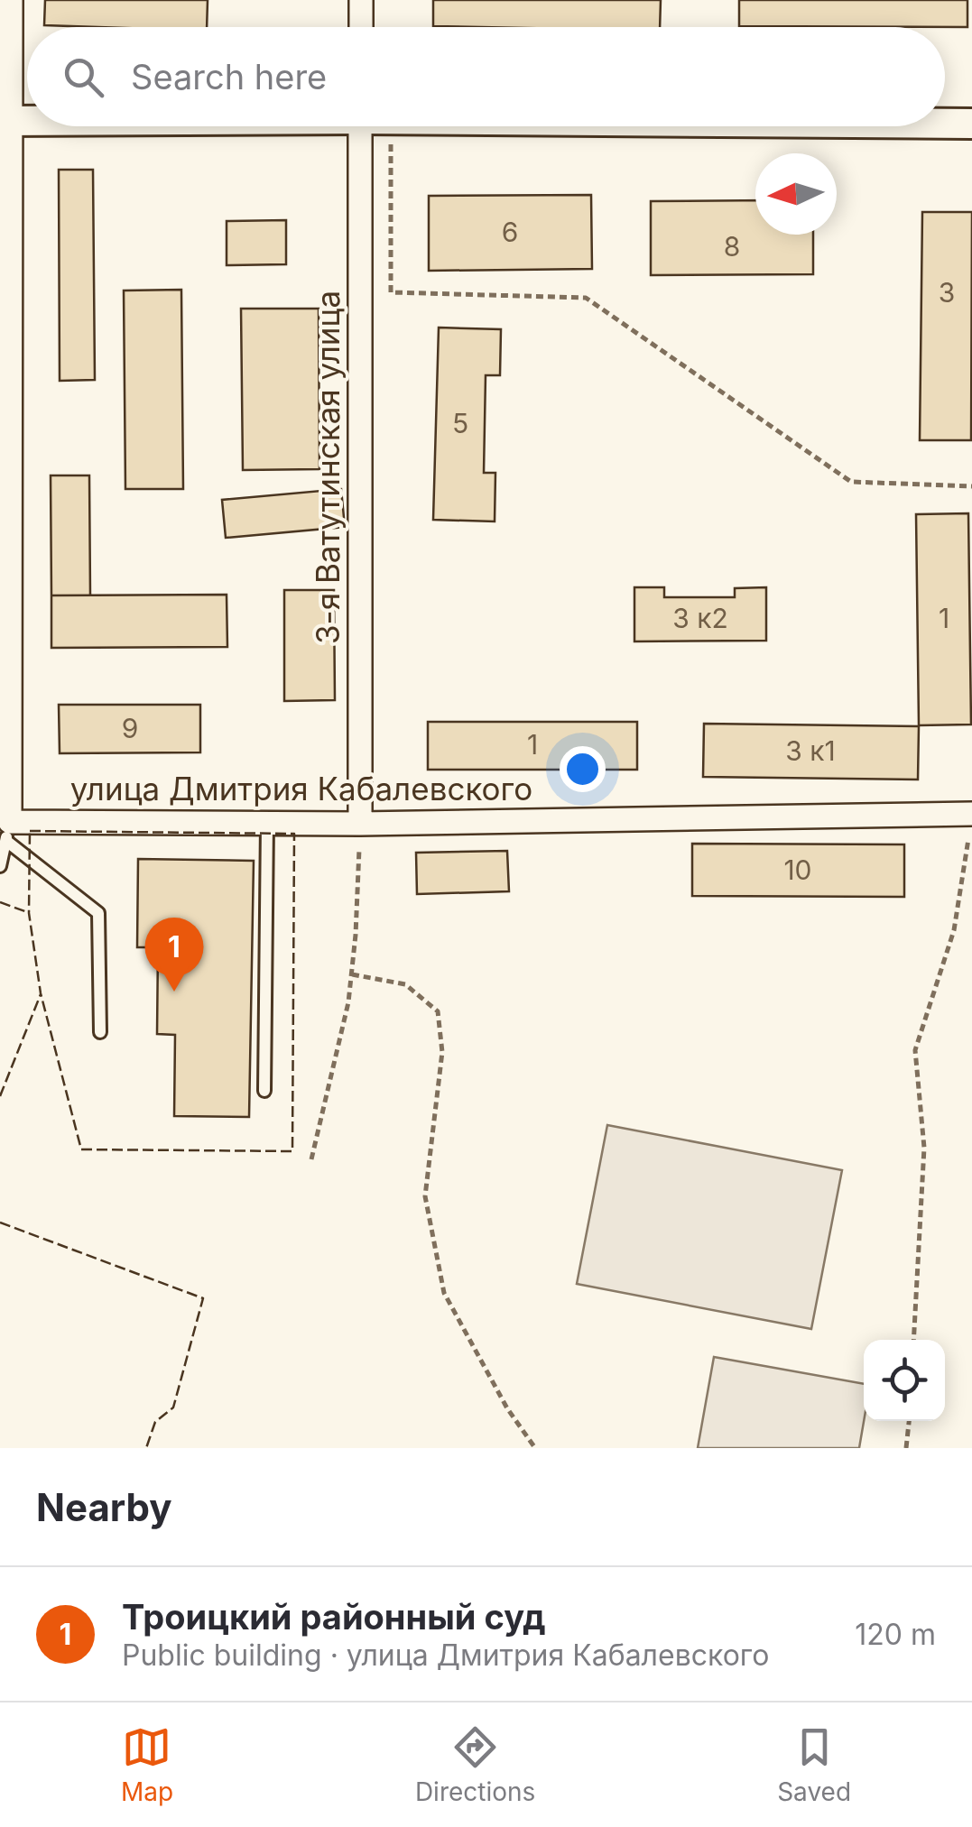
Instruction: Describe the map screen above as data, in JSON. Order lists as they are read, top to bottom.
{
  "streets": {
    "street": ["3-я Ватутинская улица", "улица Дмитрия Кабалевского"]
  },
  "crossings": [
    ["3-я Ватутинская улица", "улица Дмитрия Кабалевского"]
  ],
  "house_numbers": [
    "6",
    "8",
    "3",
    "5",
    "3 к2",
    "1",
    "9",
    "1",
    "3 к1",
    "10"
  ],
  "north": "left",
  "page": {
    "search": "Search here",
    "pins": "1",
    "heading": "Nearby",
    "list": [
      {
        "mark": "1",
        "name": "Троицкий районный суд",
        "note": "Public building · улица Дмитрия Кабалевского",
        "value": "120 m"
      }
    ],
    "nav": ["Map", "Directions", "Saved"]
  }
}
